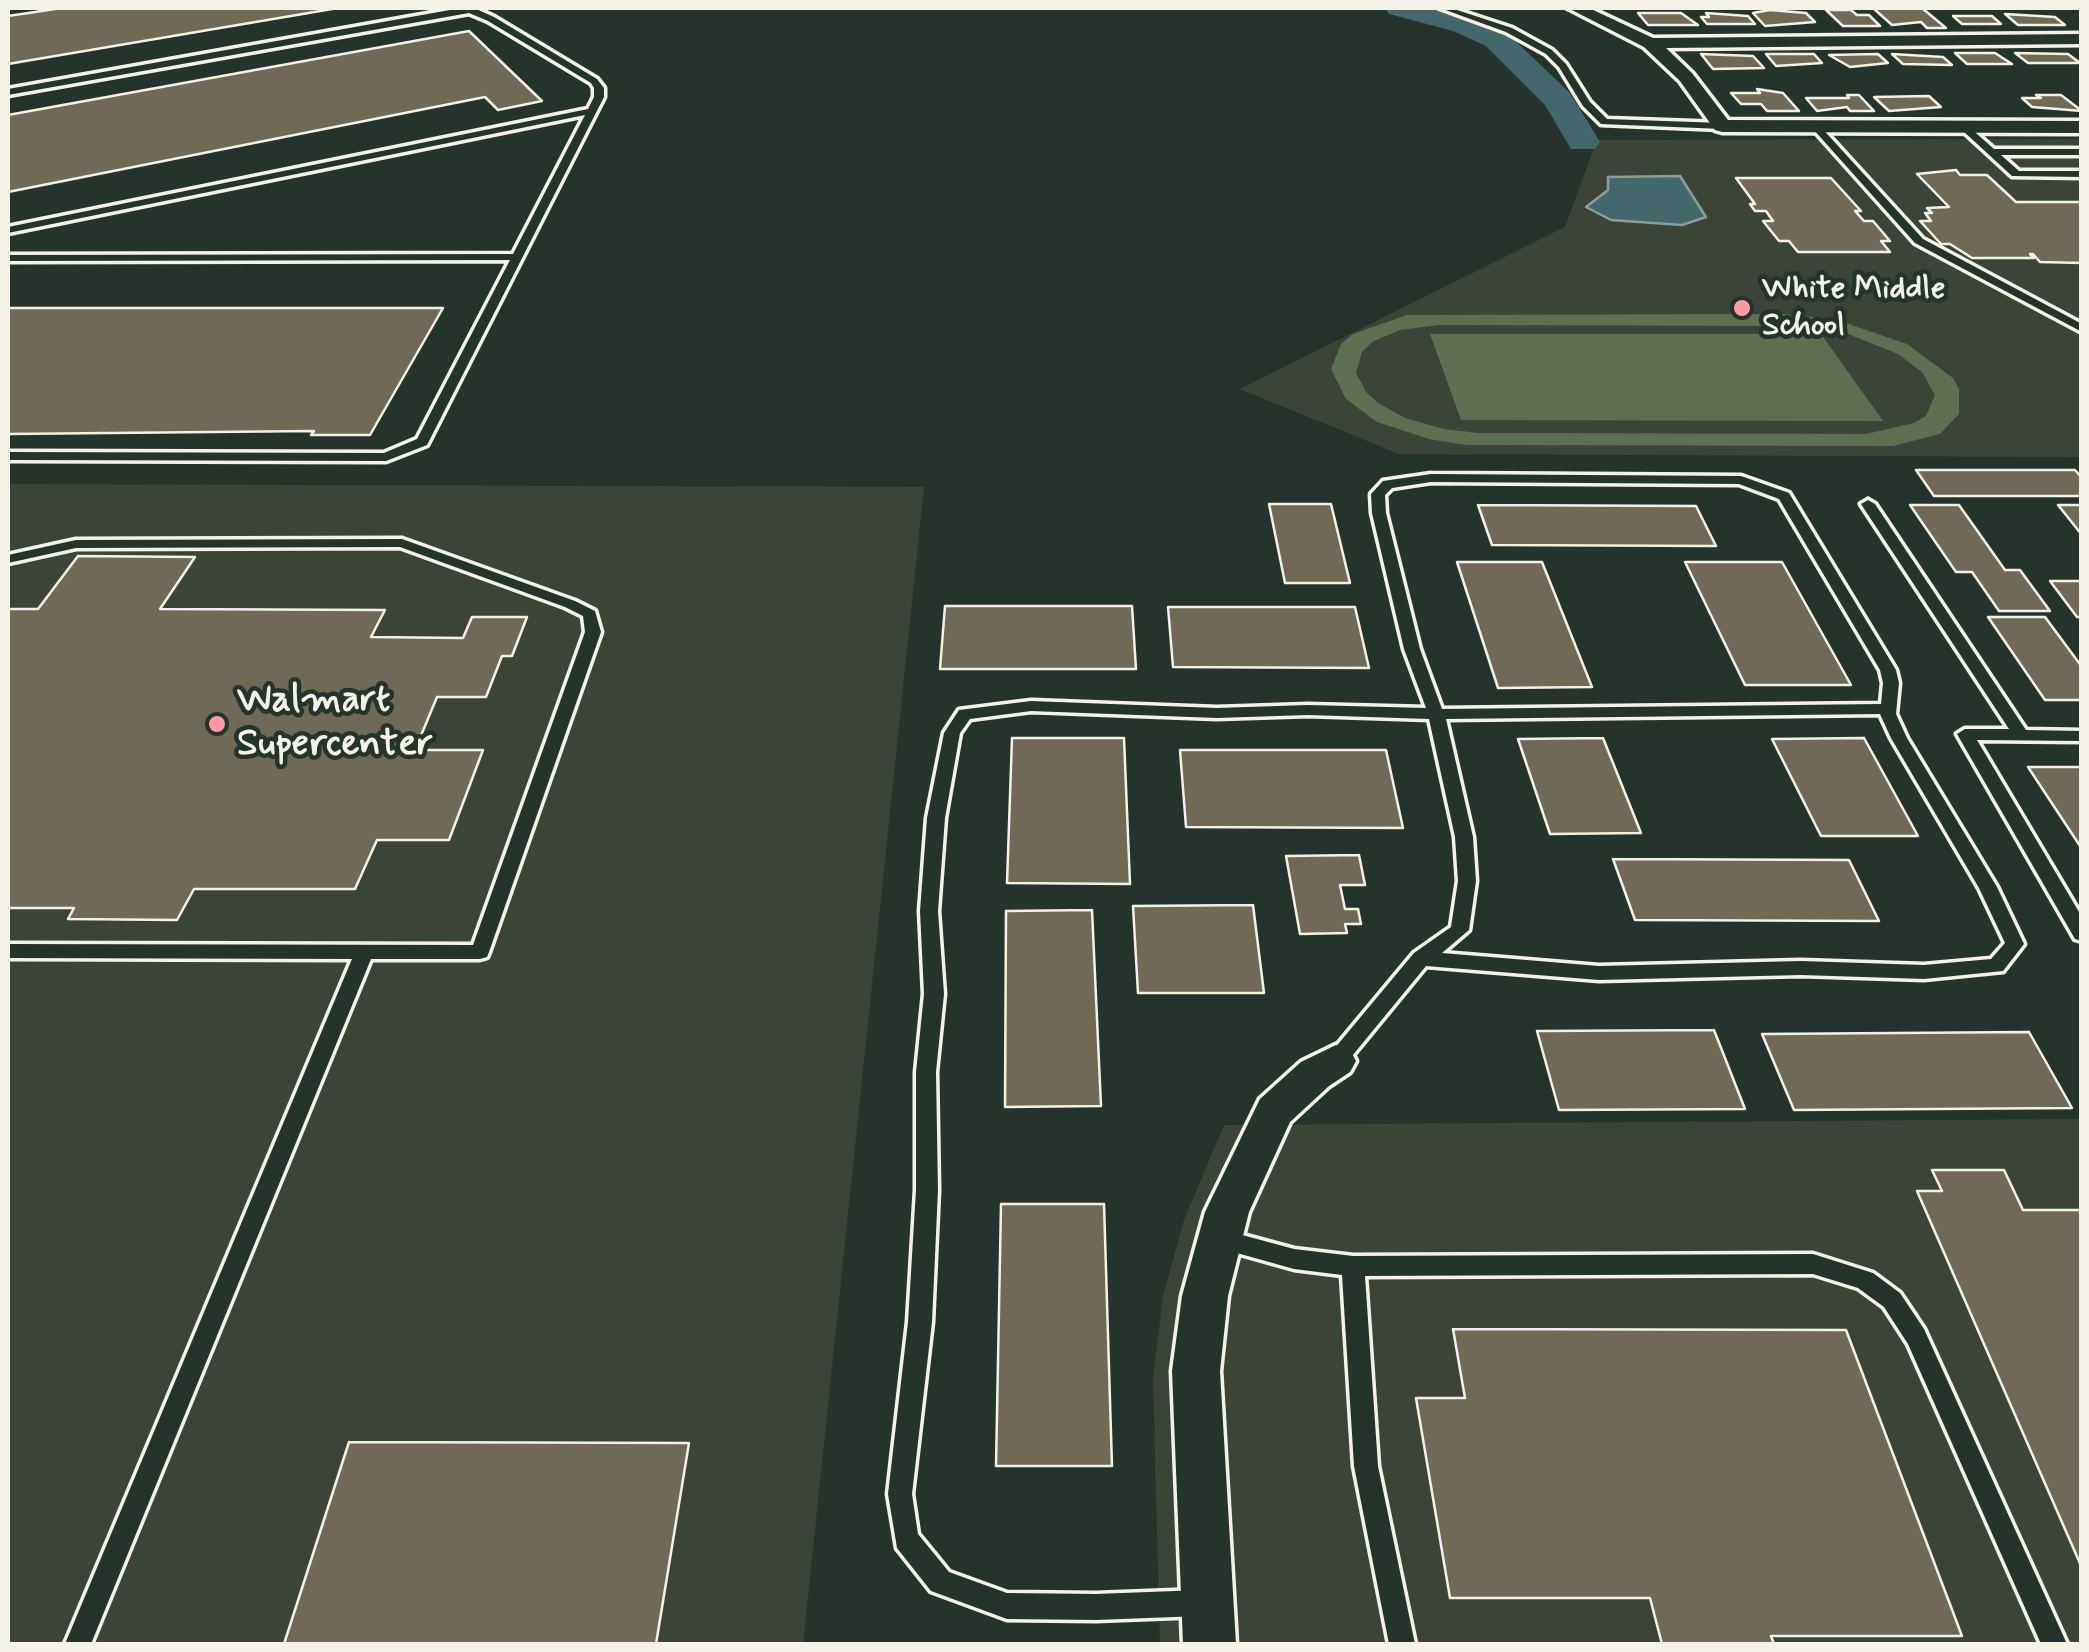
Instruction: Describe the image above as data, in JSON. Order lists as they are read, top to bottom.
{
  "places": ["White Middle School", "Walmart Supercenter"]
}
